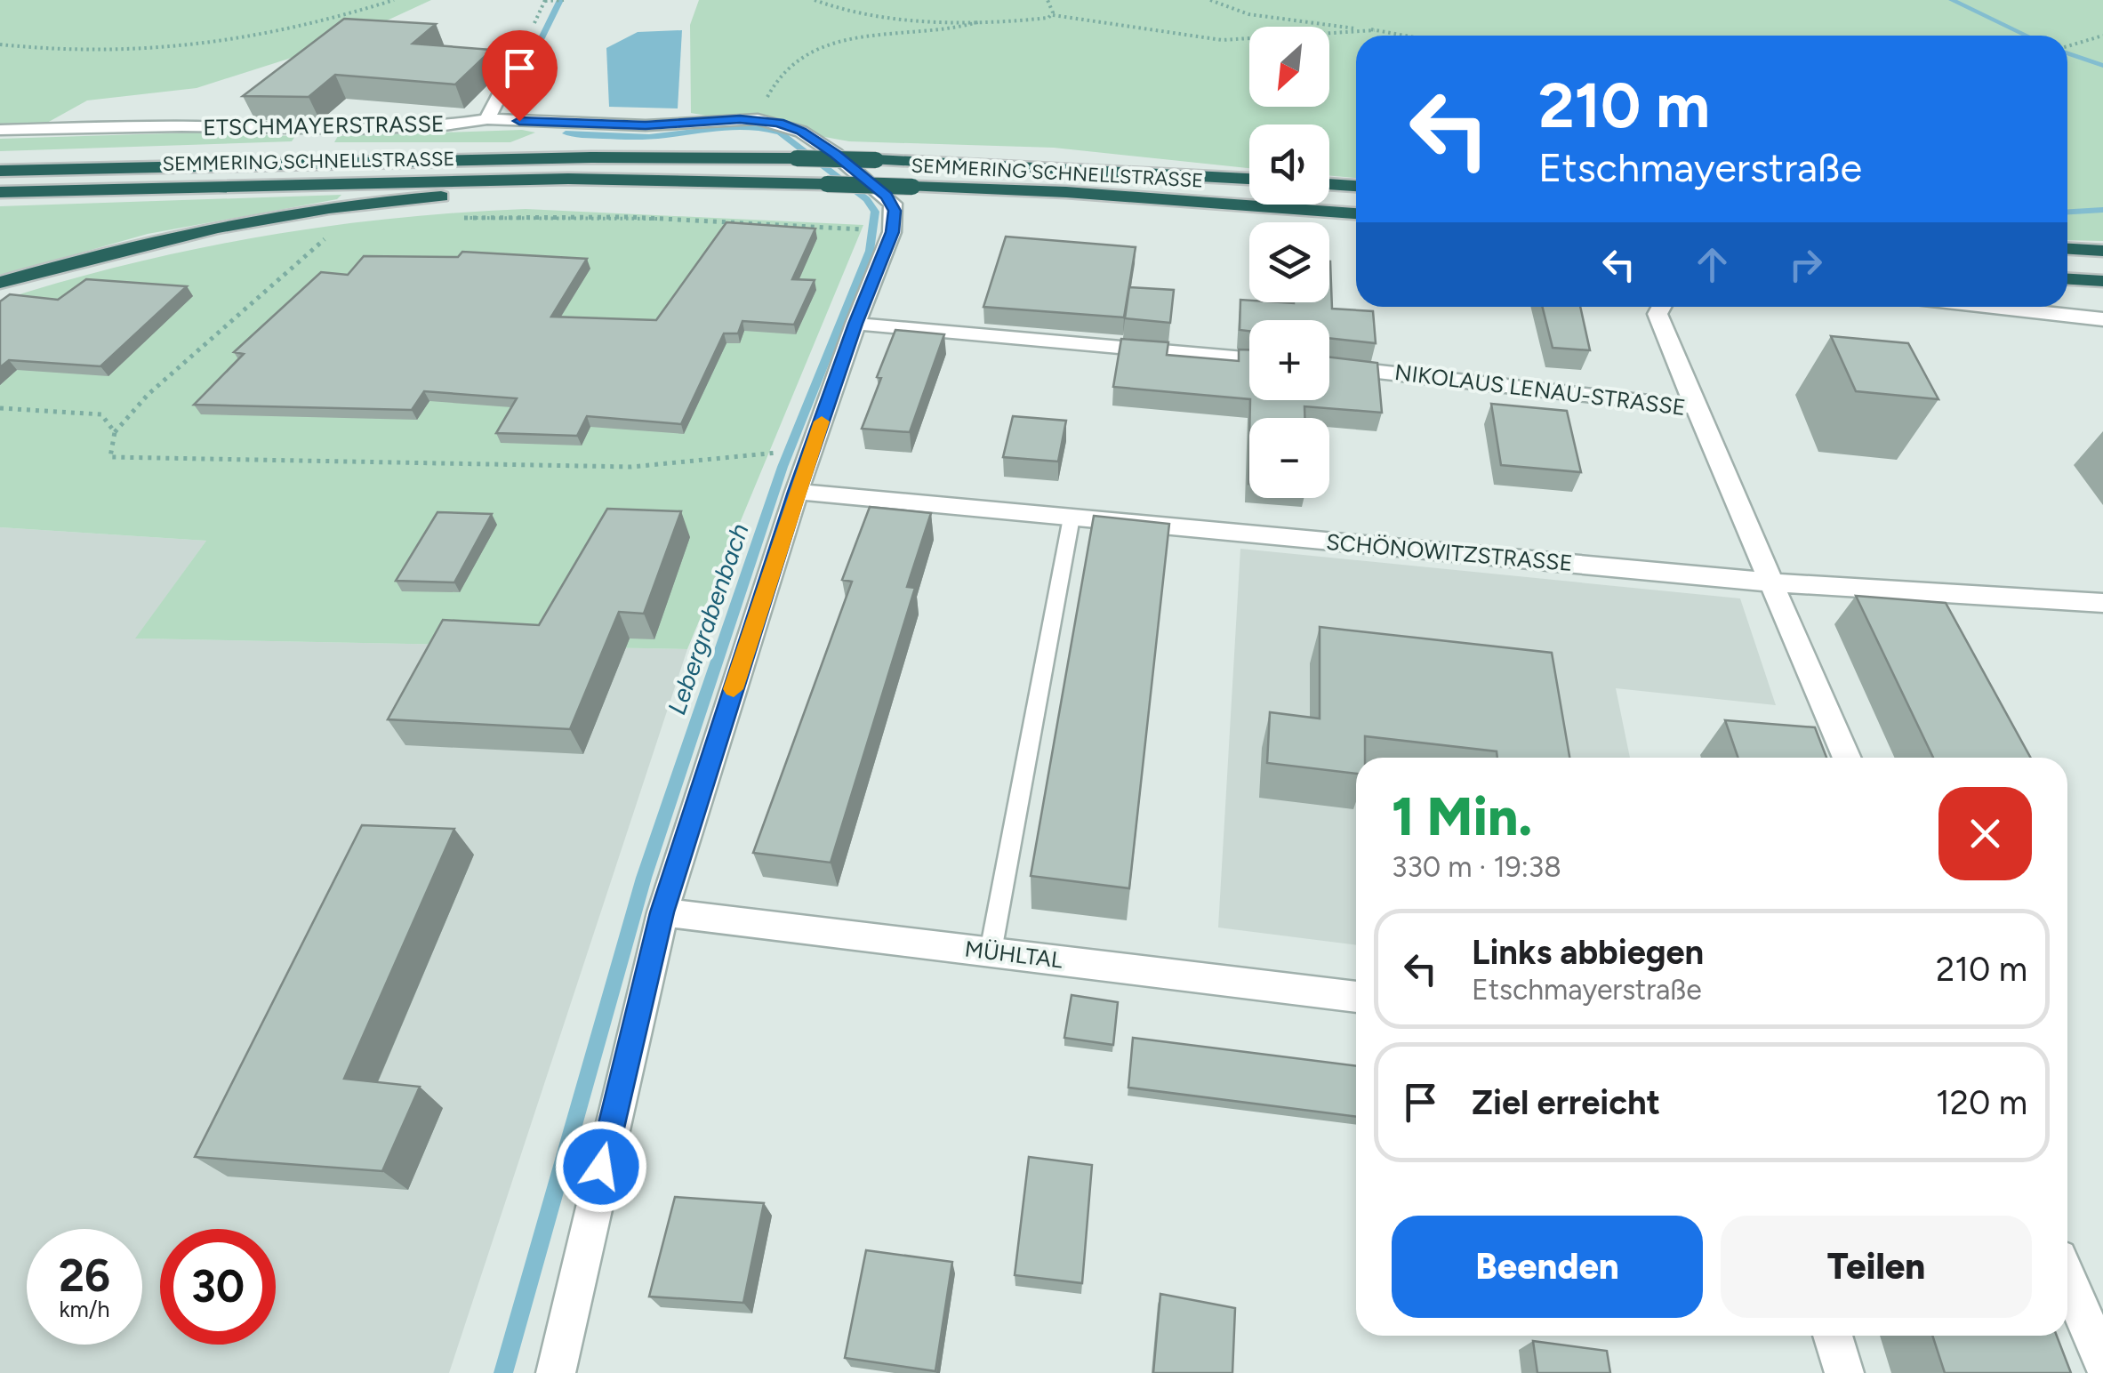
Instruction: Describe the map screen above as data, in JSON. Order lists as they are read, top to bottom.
{
  "streets": {
    "highway": ["SEMMERING SCHNELLSTRASSE"],
    "street": [
      "ETSCHMAYERSTRASSE",
      "NIKOLAUS LENAU-STRASSE",
      "SCHÖNOWITZSTRASSE",
      "MÜHLTAL"
    ]
  },
  "crossings": [
    ["ETSCHMAYERSTRASSE", "SCHÖNOWITZSTRASSE"],
    ["ETSCHMAYERSTRASSE", "MÜHLTAL"],
    ["NIKOLAUS LENAU-STRASSE", "SCHÖNOWITZSTRASSE"]
  ],
  "water": ["Lebergrabenbach"],
  "north": "bottom left",
  "page": {
    "map_buttons": ["+", "−"],
    "turn": ["210 m", "Etschmayerstraße"],
    "heading": ["1 Min.", "330 m · 19:38"],
    "list": [
      {
        "name": "Links abbiegen",
        "note": "Etschmayerstraße",
        "value": "210 m"
      },
      {
        "name": "Ziel erreicht",
        "value": "120 m"
      }
    ],
    "buttons": ["Beenden", "Teilen"],
    "speed": "26 km/h",
    "limit": "30"
  }
}
